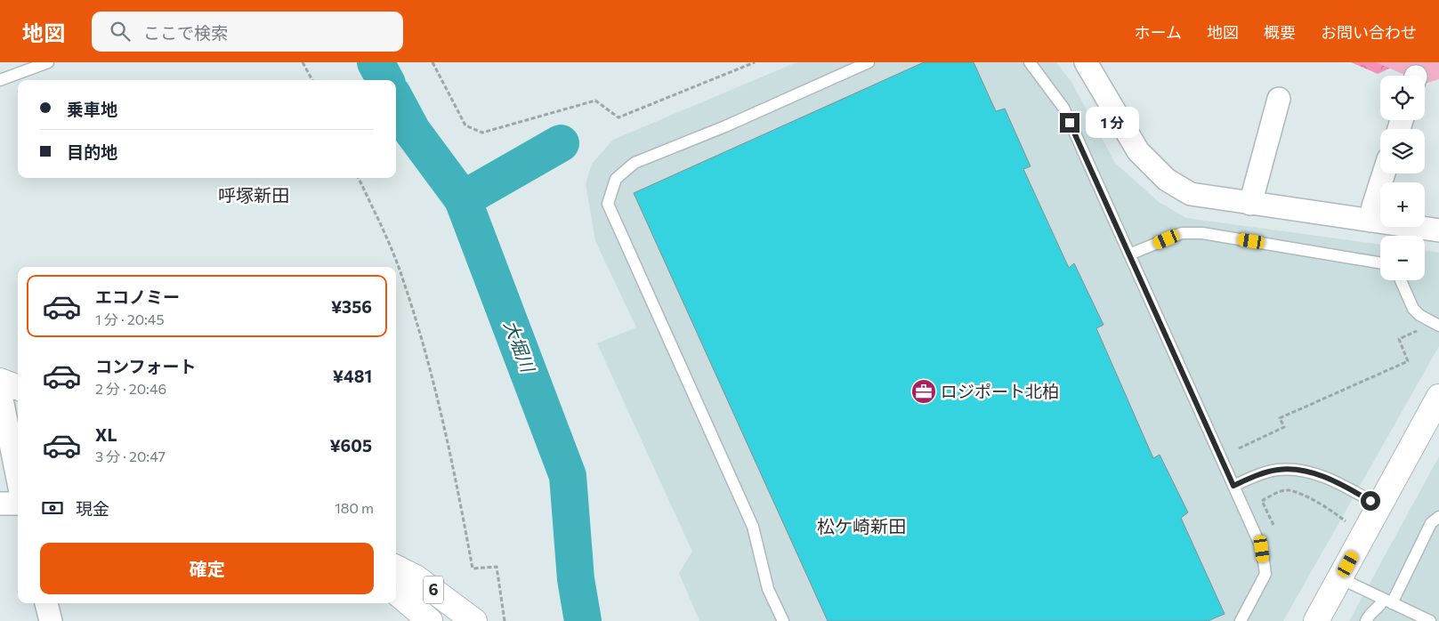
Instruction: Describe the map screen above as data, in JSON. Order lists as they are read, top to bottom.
{
  "streets": {
    "main road": ["6"]
  },
  "districts": ["呼塚新田", "松ケ崎新田"],
  "water": ["大堀川"],
  "places": {
    "office": ["ロジポート北柏"]
  },
  "page": {
    "header": "地図",
    "search": "ここで検索",
    "nav": [
      "ホーム",
      "地図",
      "概要",
      "お問い合わせ"
    ],
    "map_buttons": ["+", "−"],
    "banner": ["乗車地", "目的地"],
    "bubble": "1 分",
    "list": [
      {
        "name": "エコノミー",
        "note": "1 分 · 20:45",
        "value": "¥356"
      },
      {
        "name": "コンフォート",
        "note": "2 分 · 20:46",
        "value": "¥481"
      },
      {
        "name": "XL",
        "note": "3 分 · 20:47",
        "value": "¥605"
      }
    ],
    "pay": ["現金", "180 m"],
    "buttons": "確定"
  }
}
